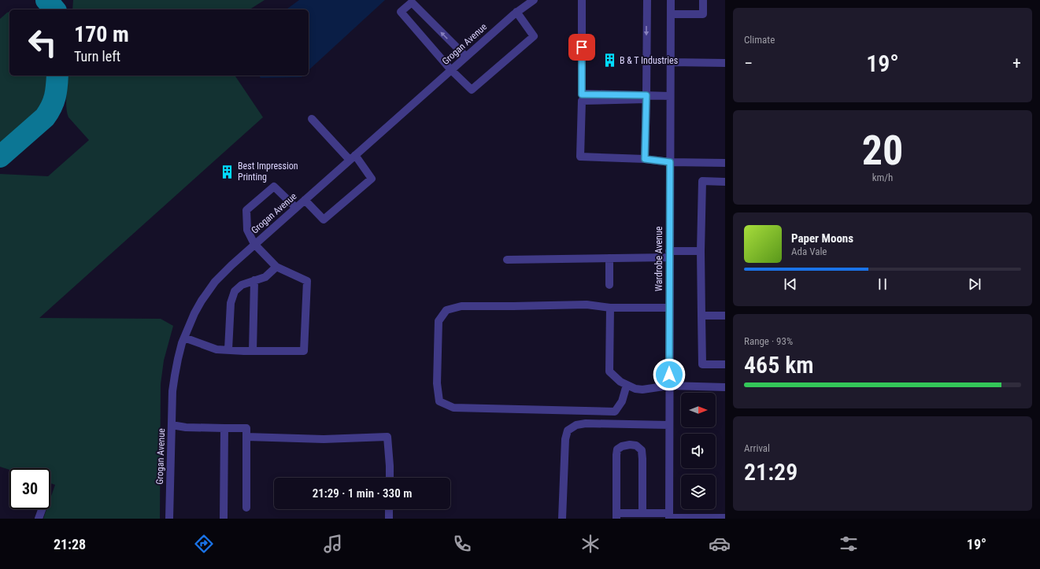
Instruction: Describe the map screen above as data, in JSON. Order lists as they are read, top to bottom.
{
  "streets": {
    "street": ["Grogan Avenue", "Wardrobe Avenue"]
  },
  "places": {
    "building": ["B & T Industries", "Best Impression Printing"]
  },
  "north": "right",
  "page": {
    "tile": [
      "Climate",
      ["20", "km/h"],
      ["Range · 93%", "465 km"],
      ["Arrival", "21:29"]
    ],
    "turn": ["170 m", "Turn left"],
    "heat": ["−", "19°", "+"],
    "song": ["Paper Moons", "Ada Vale"],
    "limit": "30",
    "trip": "21:29 · 1 min · 330 m",
    "tabs": ["21:28", "19°"]
  }
}
